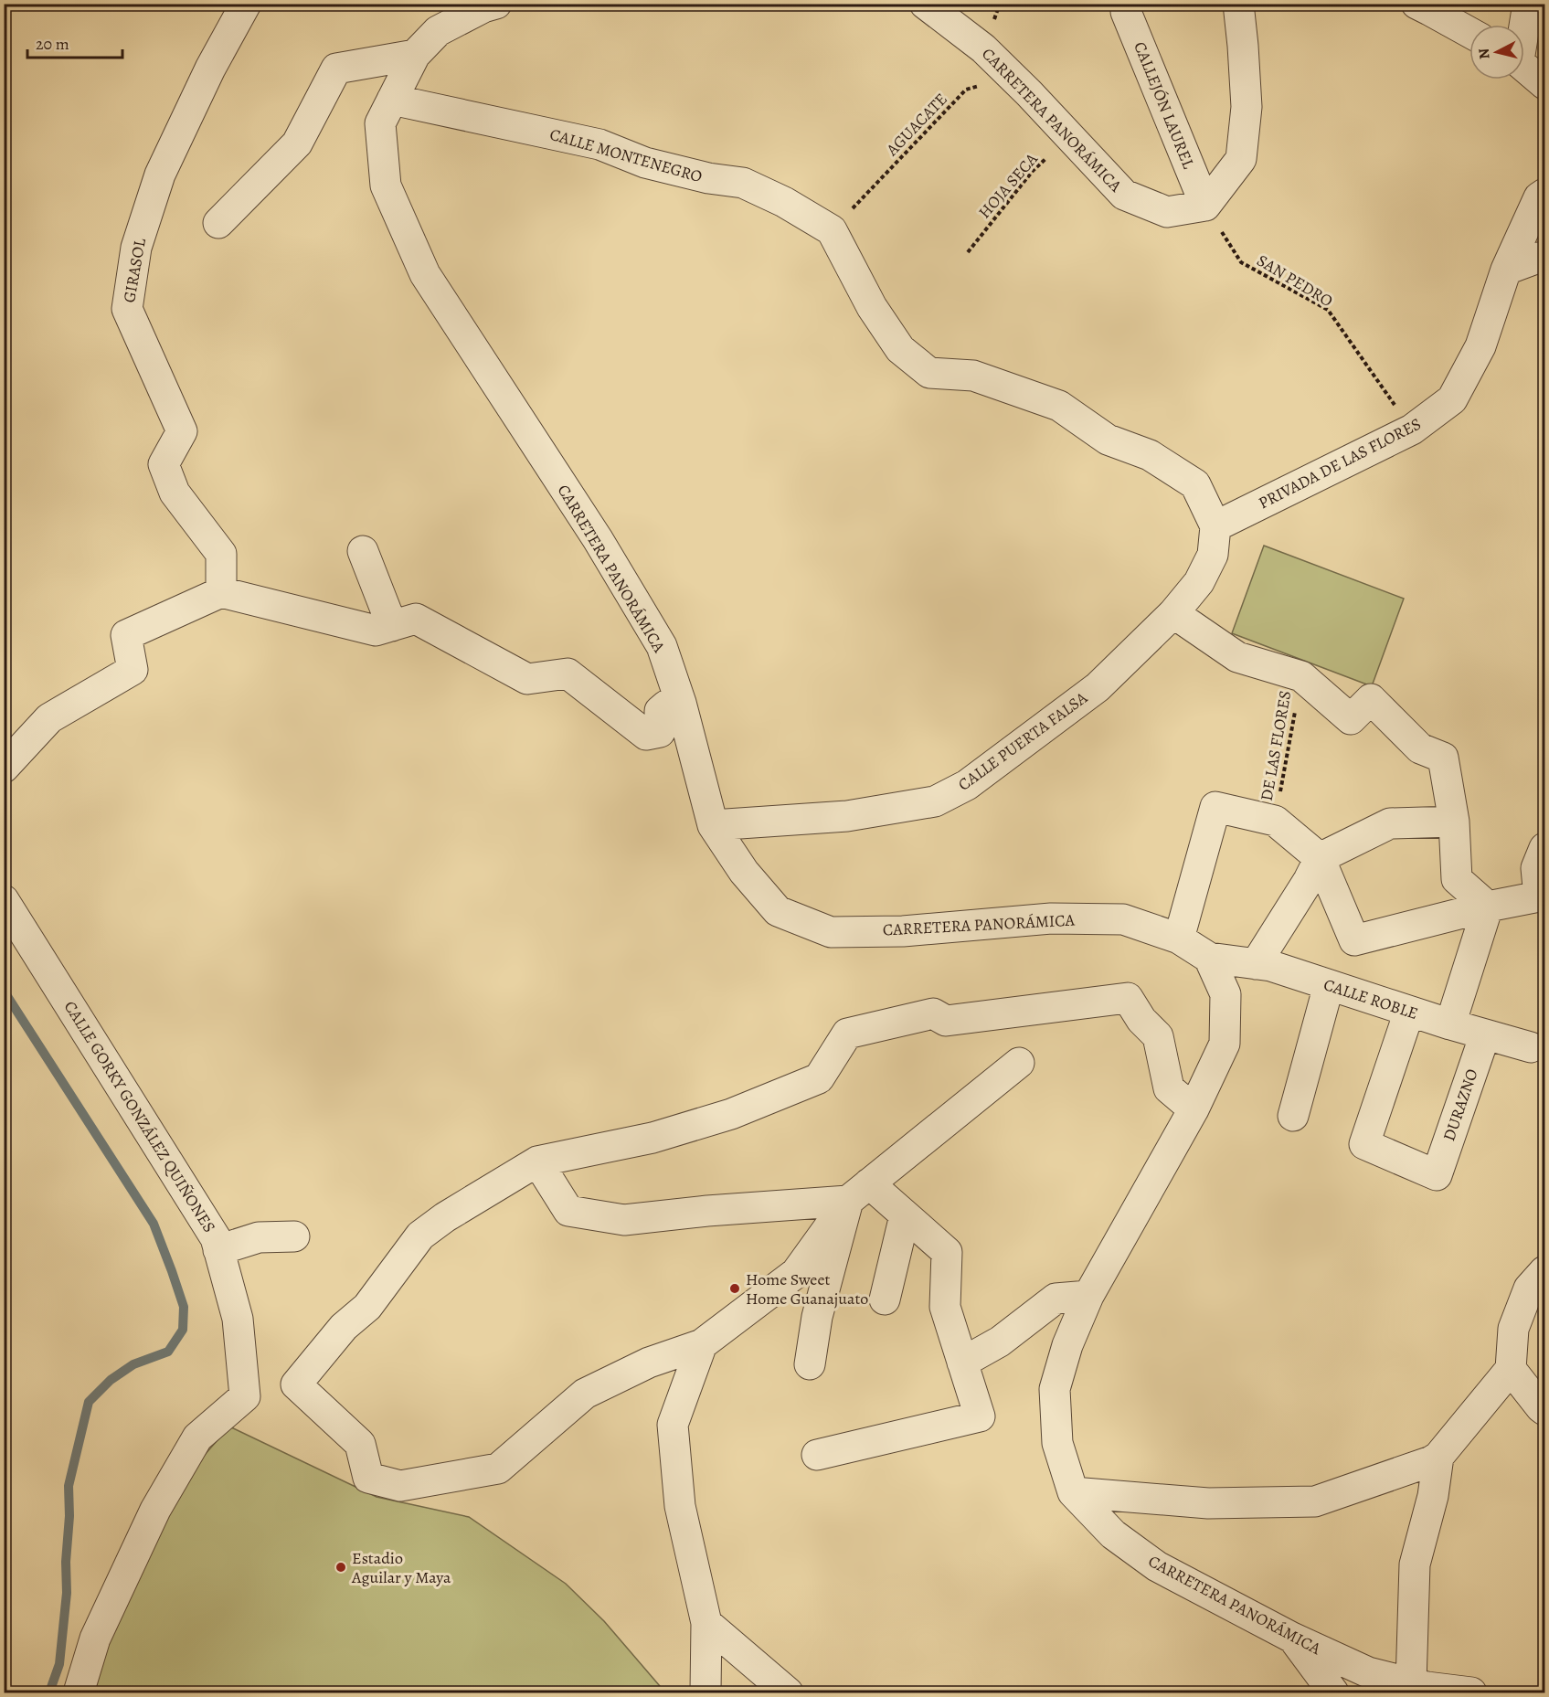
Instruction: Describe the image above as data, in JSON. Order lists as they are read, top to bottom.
{
  "streets": {
    "street": [
      "CALLEJÓN LAUREL",
      "CARRETERA PANORÁMICA",
      "CALLE MONTENEGRO",
      "GIRASOL",
      "PRIVADA DE LAS FLORES",
      "CALLE PUERTA FALSA",
      "CALLE ROBLE",
      "DURAZNO",
      "CALLE GORKY GONZÁLEZ QUIÑONES"
    ],
    "path": [
      "AGUACATE",
      "HOJA SECA",
      "SAN PEDRO",
      "DE LAS FLORES"
    ]
  },
  "crossings": [
    ["CALLEJÓN LAUREL", "CARRETERA PANORÁMICA"],
    ["CALLEJÓN LAUREL", "SAN PEDRO"],
    ["CARRETERA PANORÁMICA", "CALLE MONTENEGRO"],
    ["CARRETERA PANORÁMICA", "HOJA SECA"],
    ["CARRETERA PANORÁMICA", "SAN PEDRO"],
    ["CARRETERA PANORÁMICA", "CALLE PUERTA FALSA"],
    ["CARRETERA PANORÁMICA", "CALLE ROBLE"],
    ["AGUACATE", "CALLE MONTENEGRO"],
    ["SAN PEDRO", "PRIVADA DE LAS FLORES"],
    ["PRIVADA DE LAS FLORES", "CALLE PUERTA FALSA"],
    ["CALLE ROBLE", "DURAZNO"]
  ],
  "places": ["Home Sweet Home Guanajuato", "Estadio Aguilar y Maya"],
  "scale_bar": "20 m",
  "north": "left"
}
